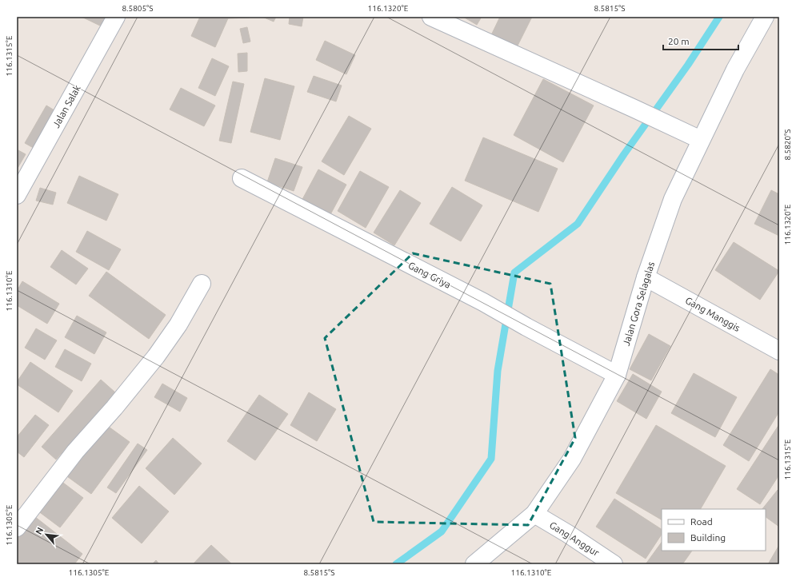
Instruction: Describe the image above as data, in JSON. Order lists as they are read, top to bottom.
{
  "streets": {
    "street": [
      "Jalan Salak",
      "Gang Griya",
      "Jalan Gora Selagalas",
      "Gang Manggis",
      "Gang Anggur"
    ]
  },
  "crossings": [
    ["Gang Griya", "Jalan Gora Selagalas"],
    ["Jalan Gora Selagalas", "Gang Manggis"],
    ["Jalan Gora Selagalas", "Gang Anggur"]
  ],
  "legend": ["Road", "Building"],
  "scale_bar": "20 m",
  "north": "top left",
  "coordinates": [
    "8.5805°S",
    "116.1320°E",
    "8.5815°S",
    "116.1315°E",
    "8.5820°S",
    "116.1310°E",
    "116.1305°E"
  ]
}
